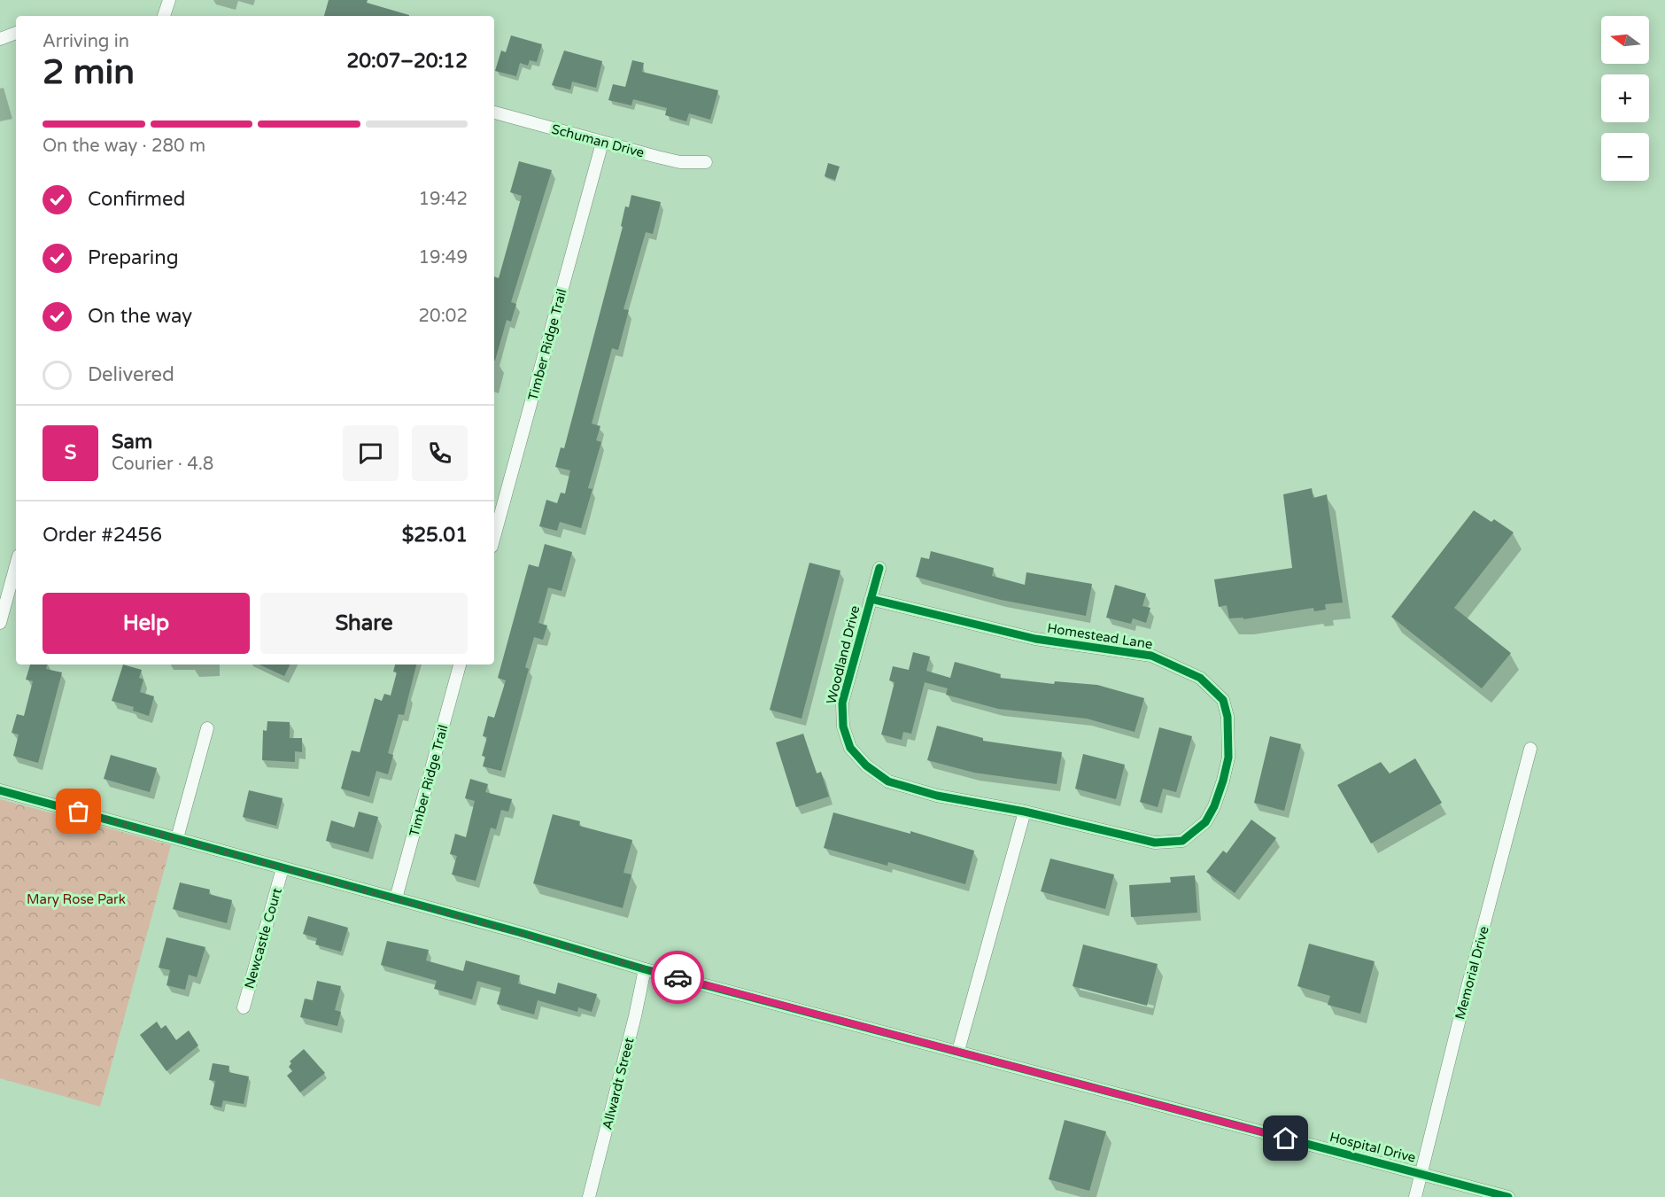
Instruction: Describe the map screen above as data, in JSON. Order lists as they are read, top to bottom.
{
  "streets": {
    "street": [
      "Schuman Drive",
      "Timber Ridge Trail",
      "Homestead Lane",
      "Woodland Drive",
      "Newcastle Court",
      "Memorial Drive",
      "Allwardt Street",
      "Hospital Drive"
    ]
  },
  "crossings": [
    ["Schuman Drive", "Timber Ridge Trail"],
    ["Timber Ridge Trail", "Hospital Drive"],
    ["Homestead Lane", "Woodland Drive"],
    ["Newcastle Court", "Hospital Drive"],
    ["Memorial Drive", "Hospital Drive"],
    ["Allwardt Street", "Hospital Drive"]
  ],
  "parks": ["Mary Rose Park"],
  "north": "left",
  "page": {
    "map_buttons": ["+", "−"],
    "heading": ["2 min", "Arriving in", "20:07–20:12"],
    "panel": [
      "Sam",
      "Courier · 4.8",
      "Order #2456",
      "$25.01"
    ],
    "bar": "On the way · 280 m",
    "list": [
      ["Confirmed", "19:42"],
      ["Preparing", "19:49"],
      ["On the way", "20:02"],
      "Delivered"
    ],
    "round": "S",
    "buttons": ["Help", "Share"]
  }
}
